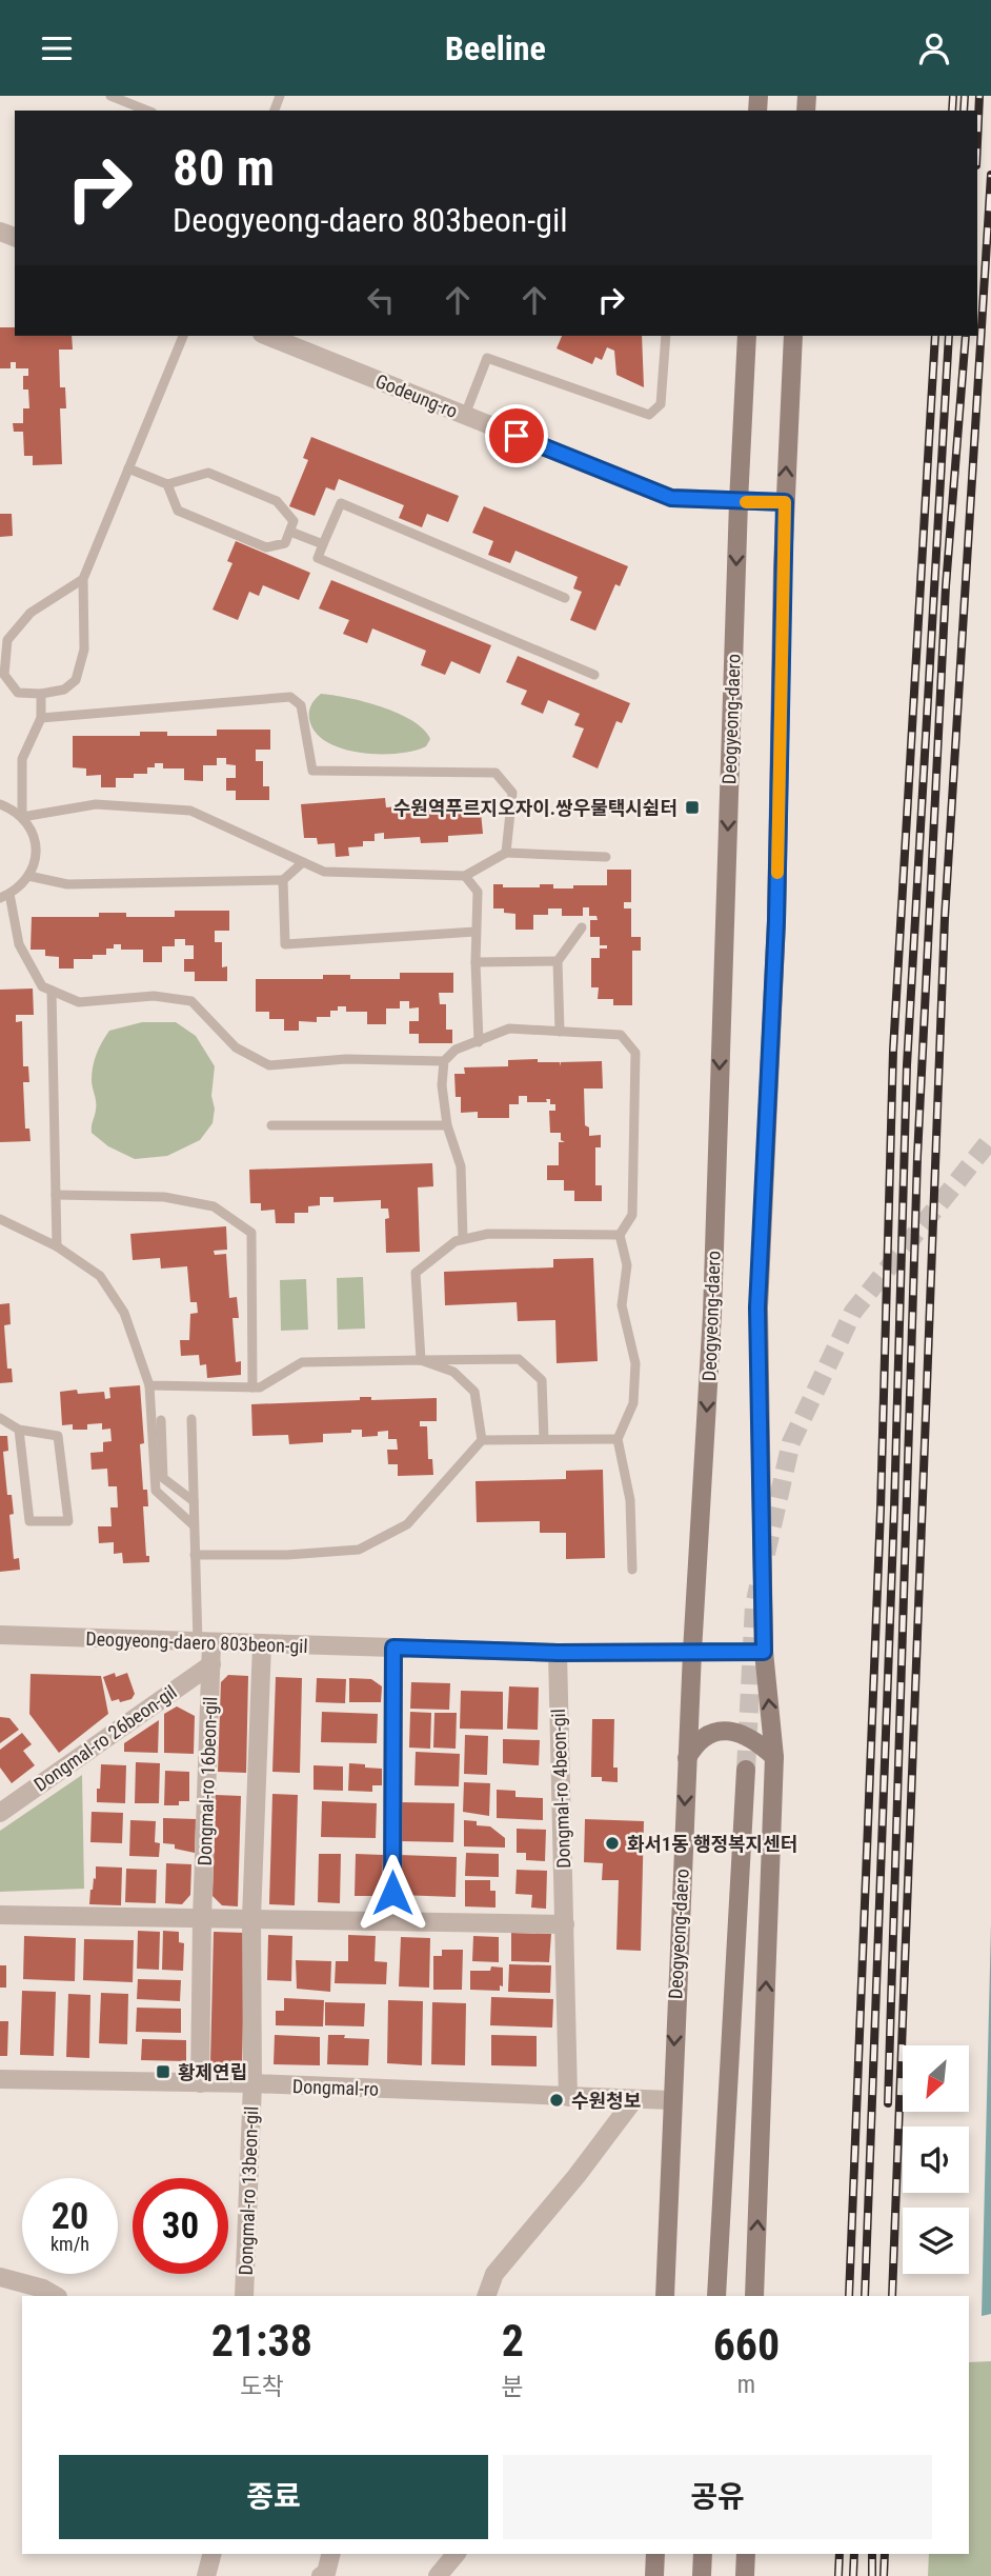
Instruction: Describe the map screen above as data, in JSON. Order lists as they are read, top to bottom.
{
  "streets": {
    "main road": ["Deogyeong-daero"],
    "street": [
      "Godeung-ro",
      "Deogyeong-daero 803beon-gil",
      "Dongmal-ro 26beon-gil",
      "Dongmal-ro 16beon-gil",
      "Dongmal-ro 4beon-gil",
      "Dongmal-ro",
      "Dongmal-ro 13beon-gil"
    ]
  },
  "crossings": [
    ["Godeung-ro", "Deogyeong-daero"],
    ["Deogyeong-daero", "Deogyeong-daero 803beon-gil"],
    ["Deogyeong-daero", "Dongmal-ro"],
    ["Deogyeong-daero 803beon-gil", "Dongmal-ro 16beon-gil"],
    ["Deogyeong-daero 803beon-gil", "Dongmal-ro 4beon-gil"],
    ["Deogyeong-daero 803beon-gil", "Dongmal-ro 13beon-gil"],
    ["Dongmal-ro 26beon-gil", "Dongmal-ro 16beon-gil"],
    ["Dongmal-ro 16beon-gil", "Dongmal-ro"],
    ["Dongmal-ro 4beon-gil", "Dongmal-ro"],
    ["Dongmal-ro", "Dongmal-ro 13beon-gil"]
  ],
  "places": {
    "transit": ["수원역푸르지오자이.쌍우물택시쉼터", "황제연립"],
    "other": ["화서1동 행정복지센터", "수원청보"]
  },
  "north": "bottom left",
  "page": {
    "header": "Beeline",
    "turn": ["80 m", "Deogyeong-daero 803beon-gil"],
    "speed": "20 km/h",
    "limit": "30",
    "eta": [
      "21:38",
      "도착",
      "2",
      "분",
      "660",
      "m"
    ],
    "buttons": ["종료", "공유"]
  }
}
